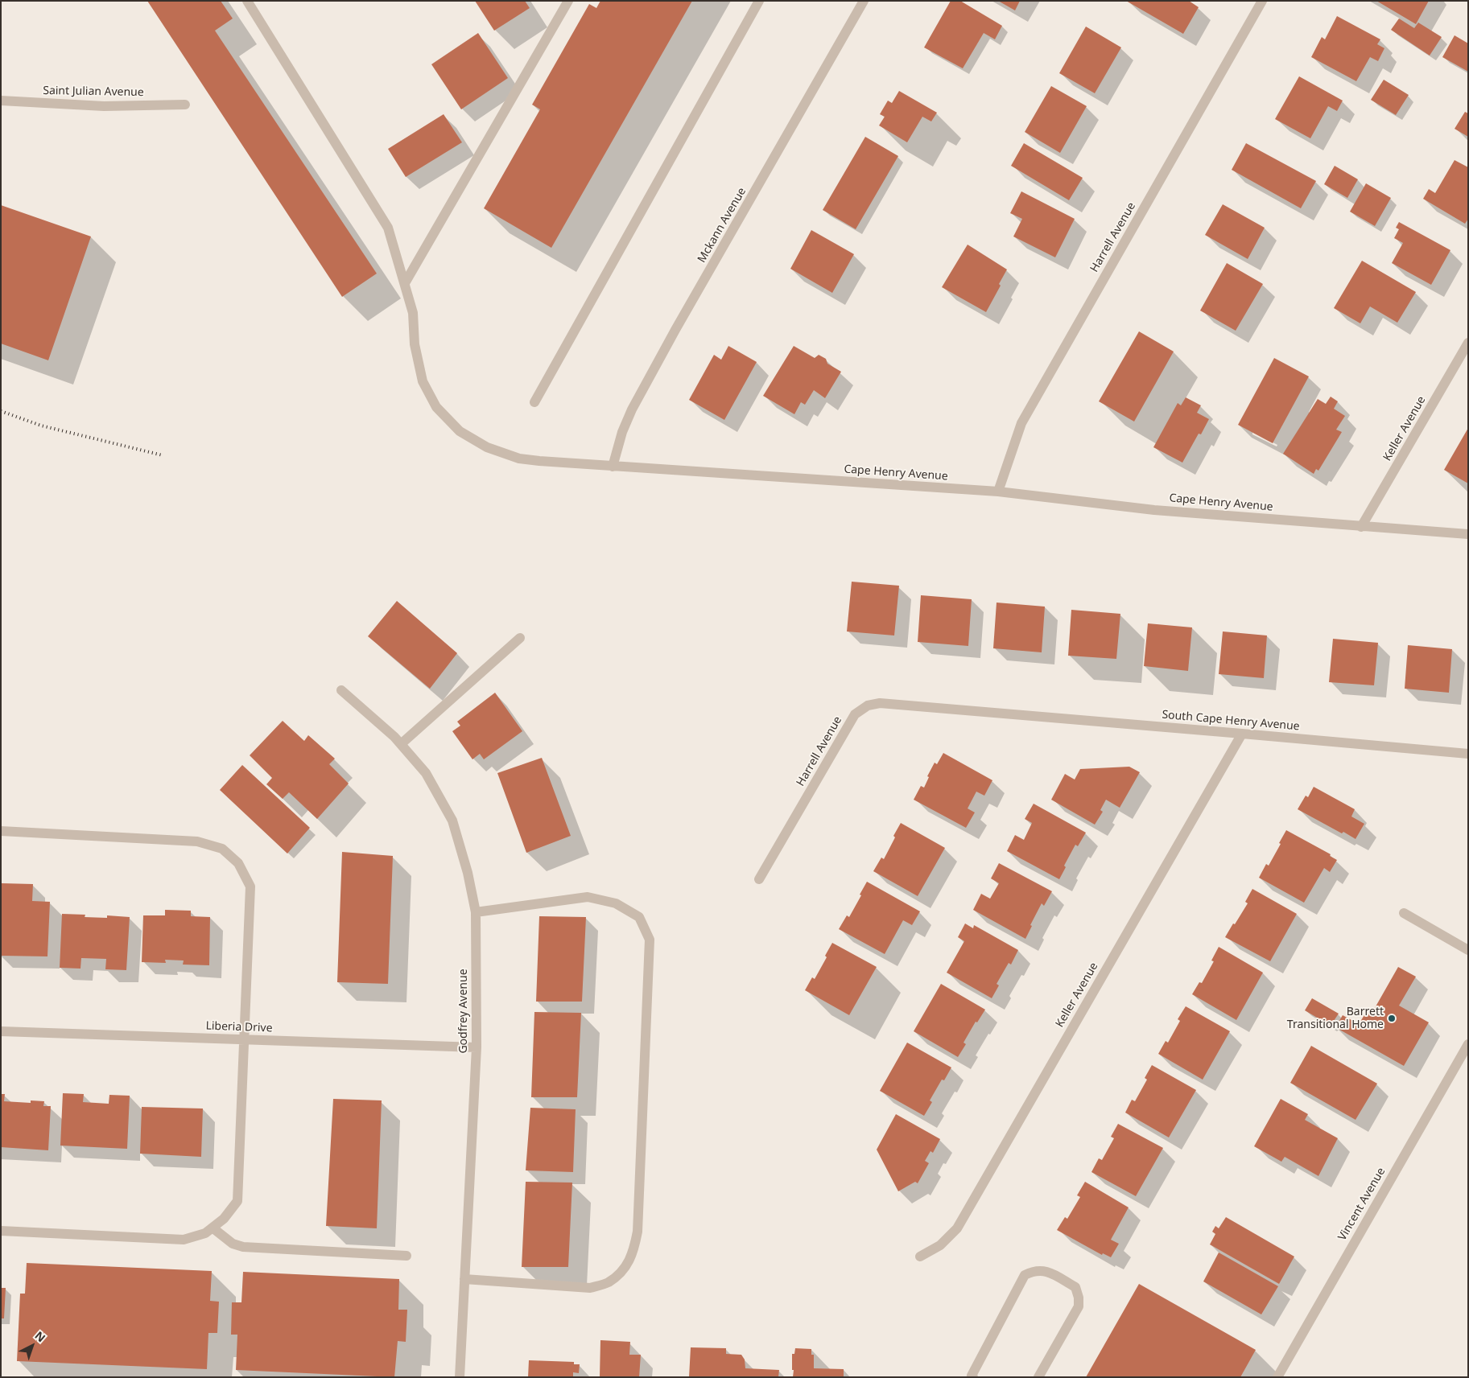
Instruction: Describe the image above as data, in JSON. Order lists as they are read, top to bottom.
{
  "streets": {
    "street": [
      "Saint Julian Avenue",
      "Mckann Avenue",
      "Harrell Avenue",
      "Keller Avenue",
      "Cape Henry Avenue",
      "South Cape Henry Avenue",
      "Godfrey Avenue",
      "Liberia Drive",
      "Vincent Avenue"
    ]
  },
  "crossings": [
    ["Mckann Avenue", "Cape Henry Avenue"],
    ["Harrell Avenue", "Cape Henry Avenue"],
    ["Harrell Avenue", "South Cape Henry Avenue"],
    ["Keller Avenue", "Cape Henry Avenue"],
    ["Keller Avenue", "South Cape Henry Avenue"],
    ["Godfrey Avenue", "Liberia Drive"]
  ],
  "places": ["Barrett Transitional Home"],
  "north": "top right"
}
